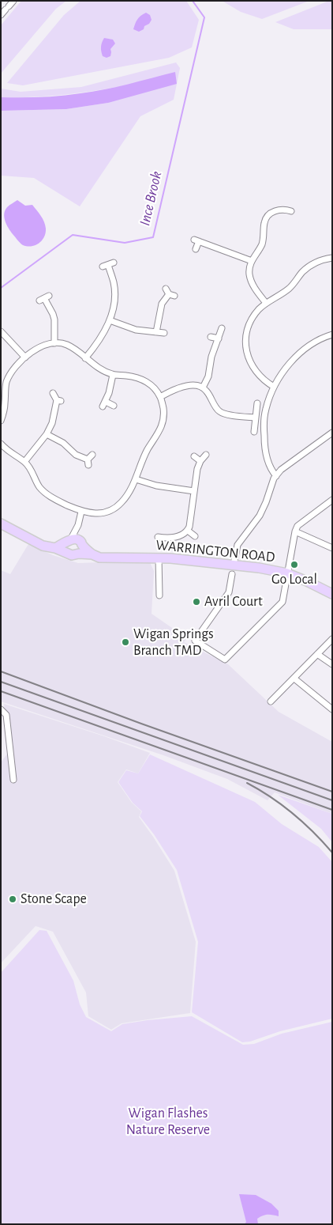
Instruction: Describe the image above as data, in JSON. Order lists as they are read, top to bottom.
{
  "streets": {
    "main road": ["WARRINGTON ROAD"]
  },
  "water": ["Ince Brook"],
  "parks": ["Wigan Flashes Nature Reserve"],
  "places": [
    "Go Local",
    "Avril Court",
    "Wigan Springs Branch TMD",
    "Stone Scape"
  ]
}
